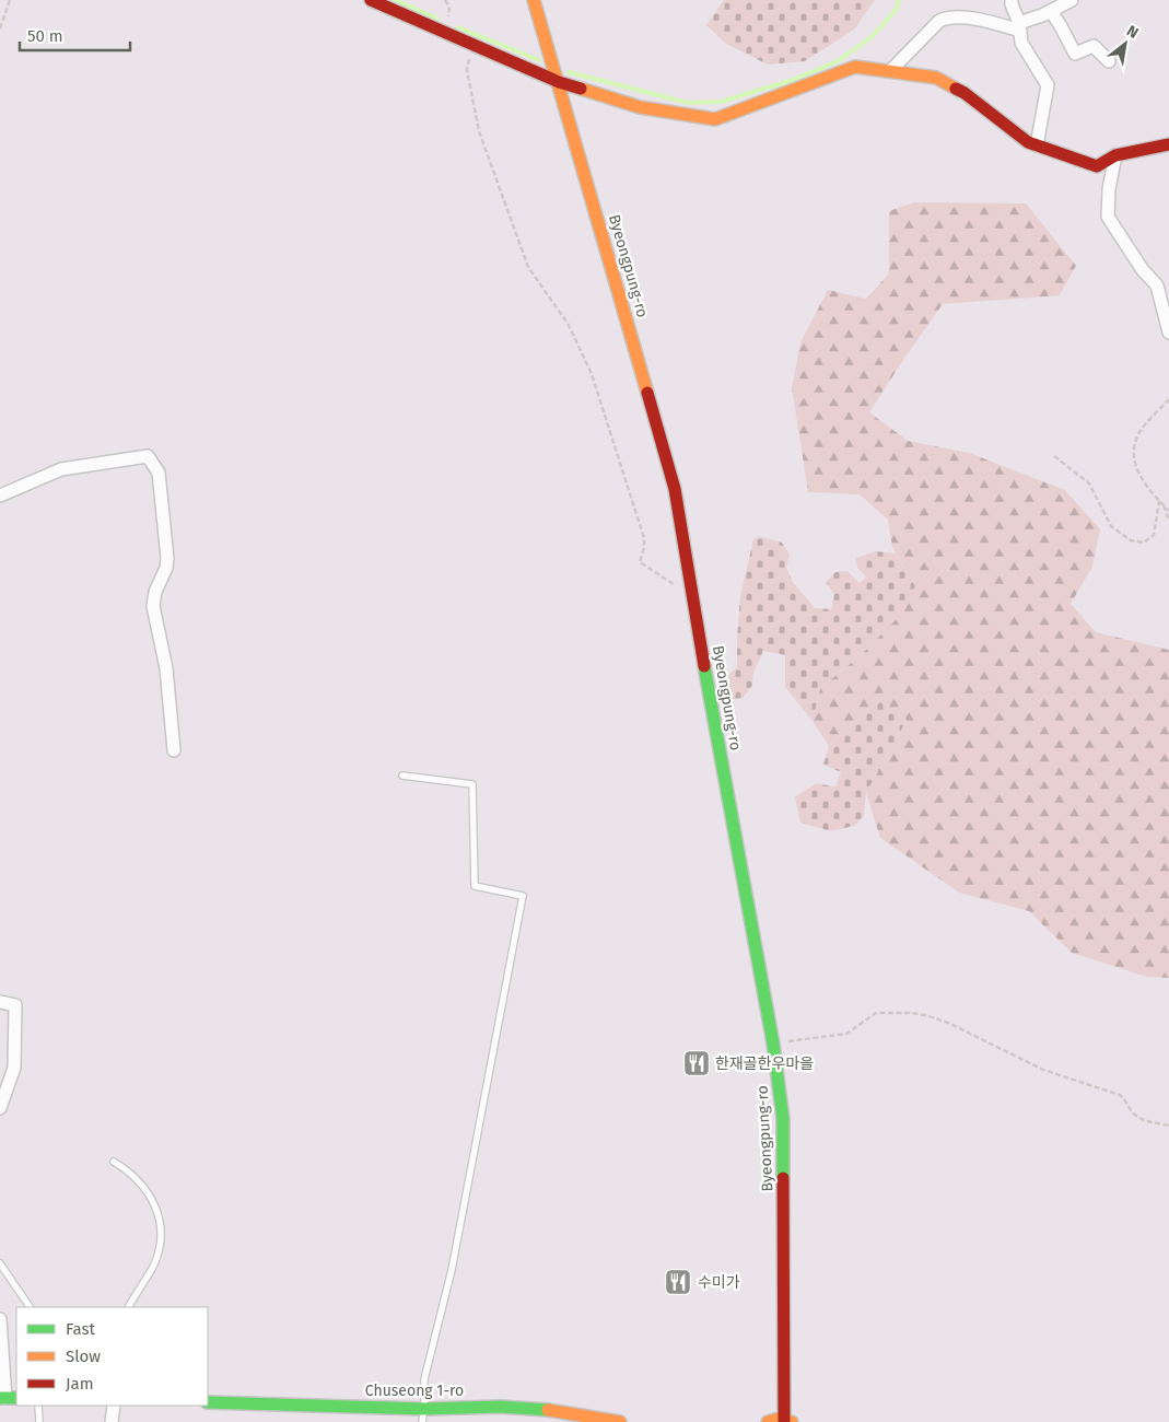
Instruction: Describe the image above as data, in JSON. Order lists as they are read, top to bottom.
{
  "streets": {
    "main road": ["Byeongpung-ro", "Chuseong 1-ro"]
  },
  "places": {
    "restaurant": ["한재골한우마을", "수미가"]
  },
  "legend": ["Fast", "Slow", "Jam"],
  "scale_bar": "50 m",
  "north": "top right"
}
